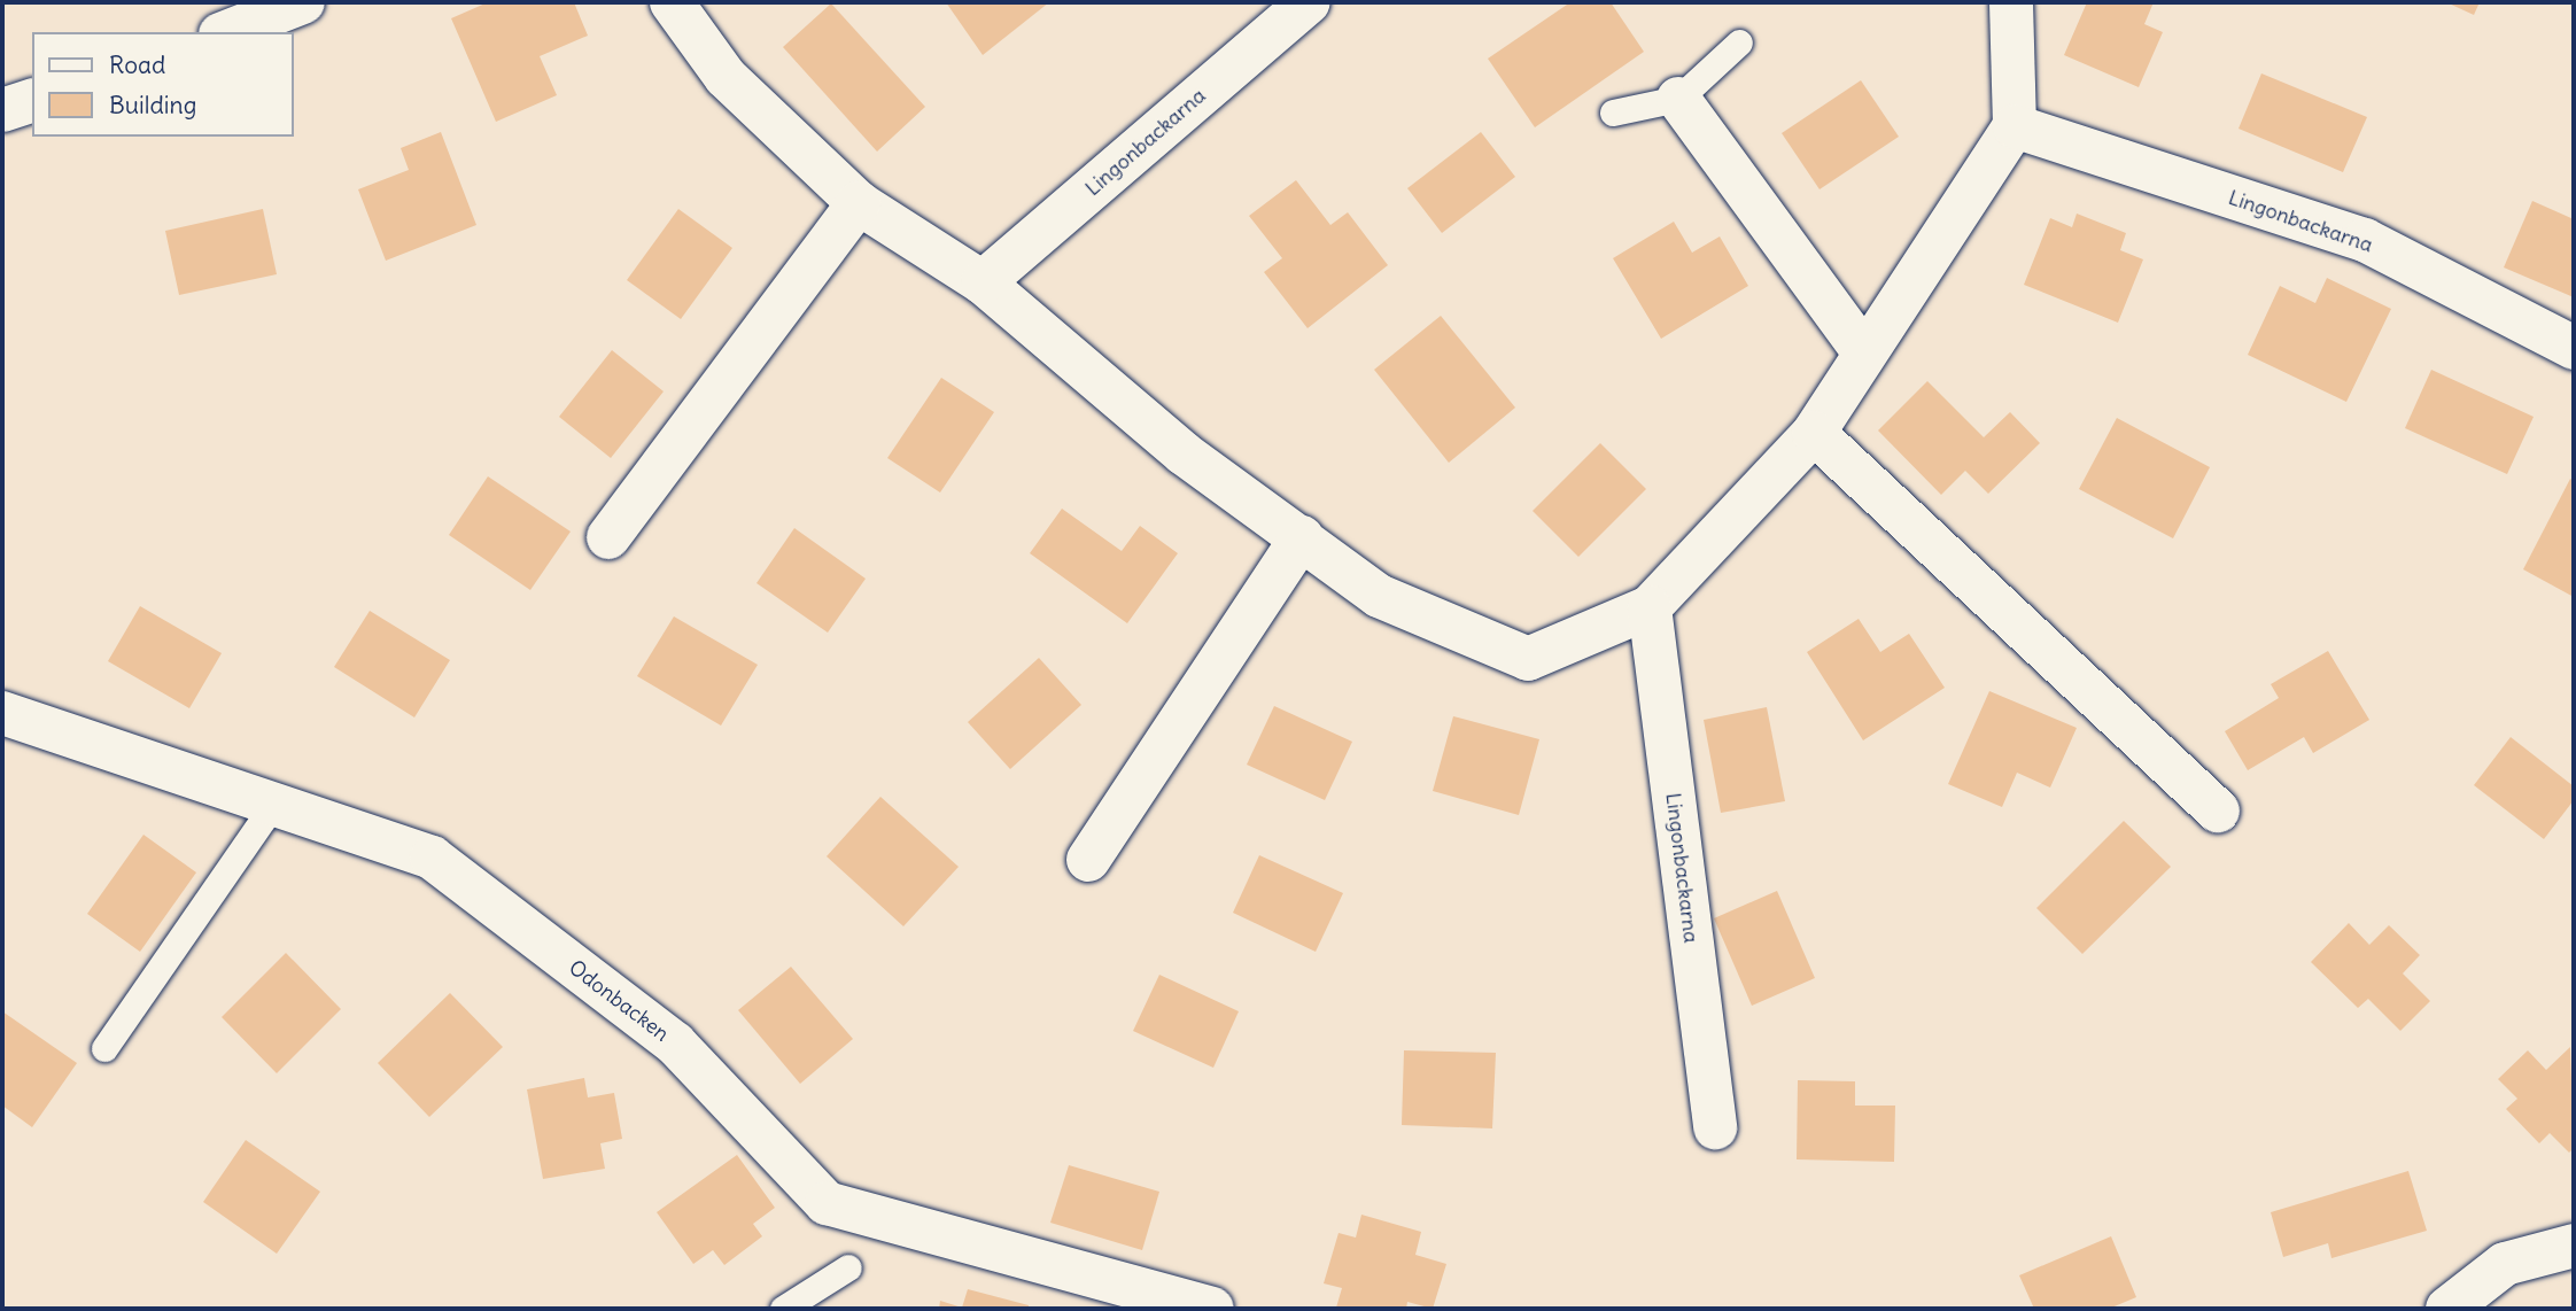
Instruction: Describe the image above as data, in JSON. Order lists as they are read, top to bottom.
{
  "streets": {
    "street": ["Lingonbackarna", "Odonbacken"]
  },
  "legend": ["Road", "Building"]
}
